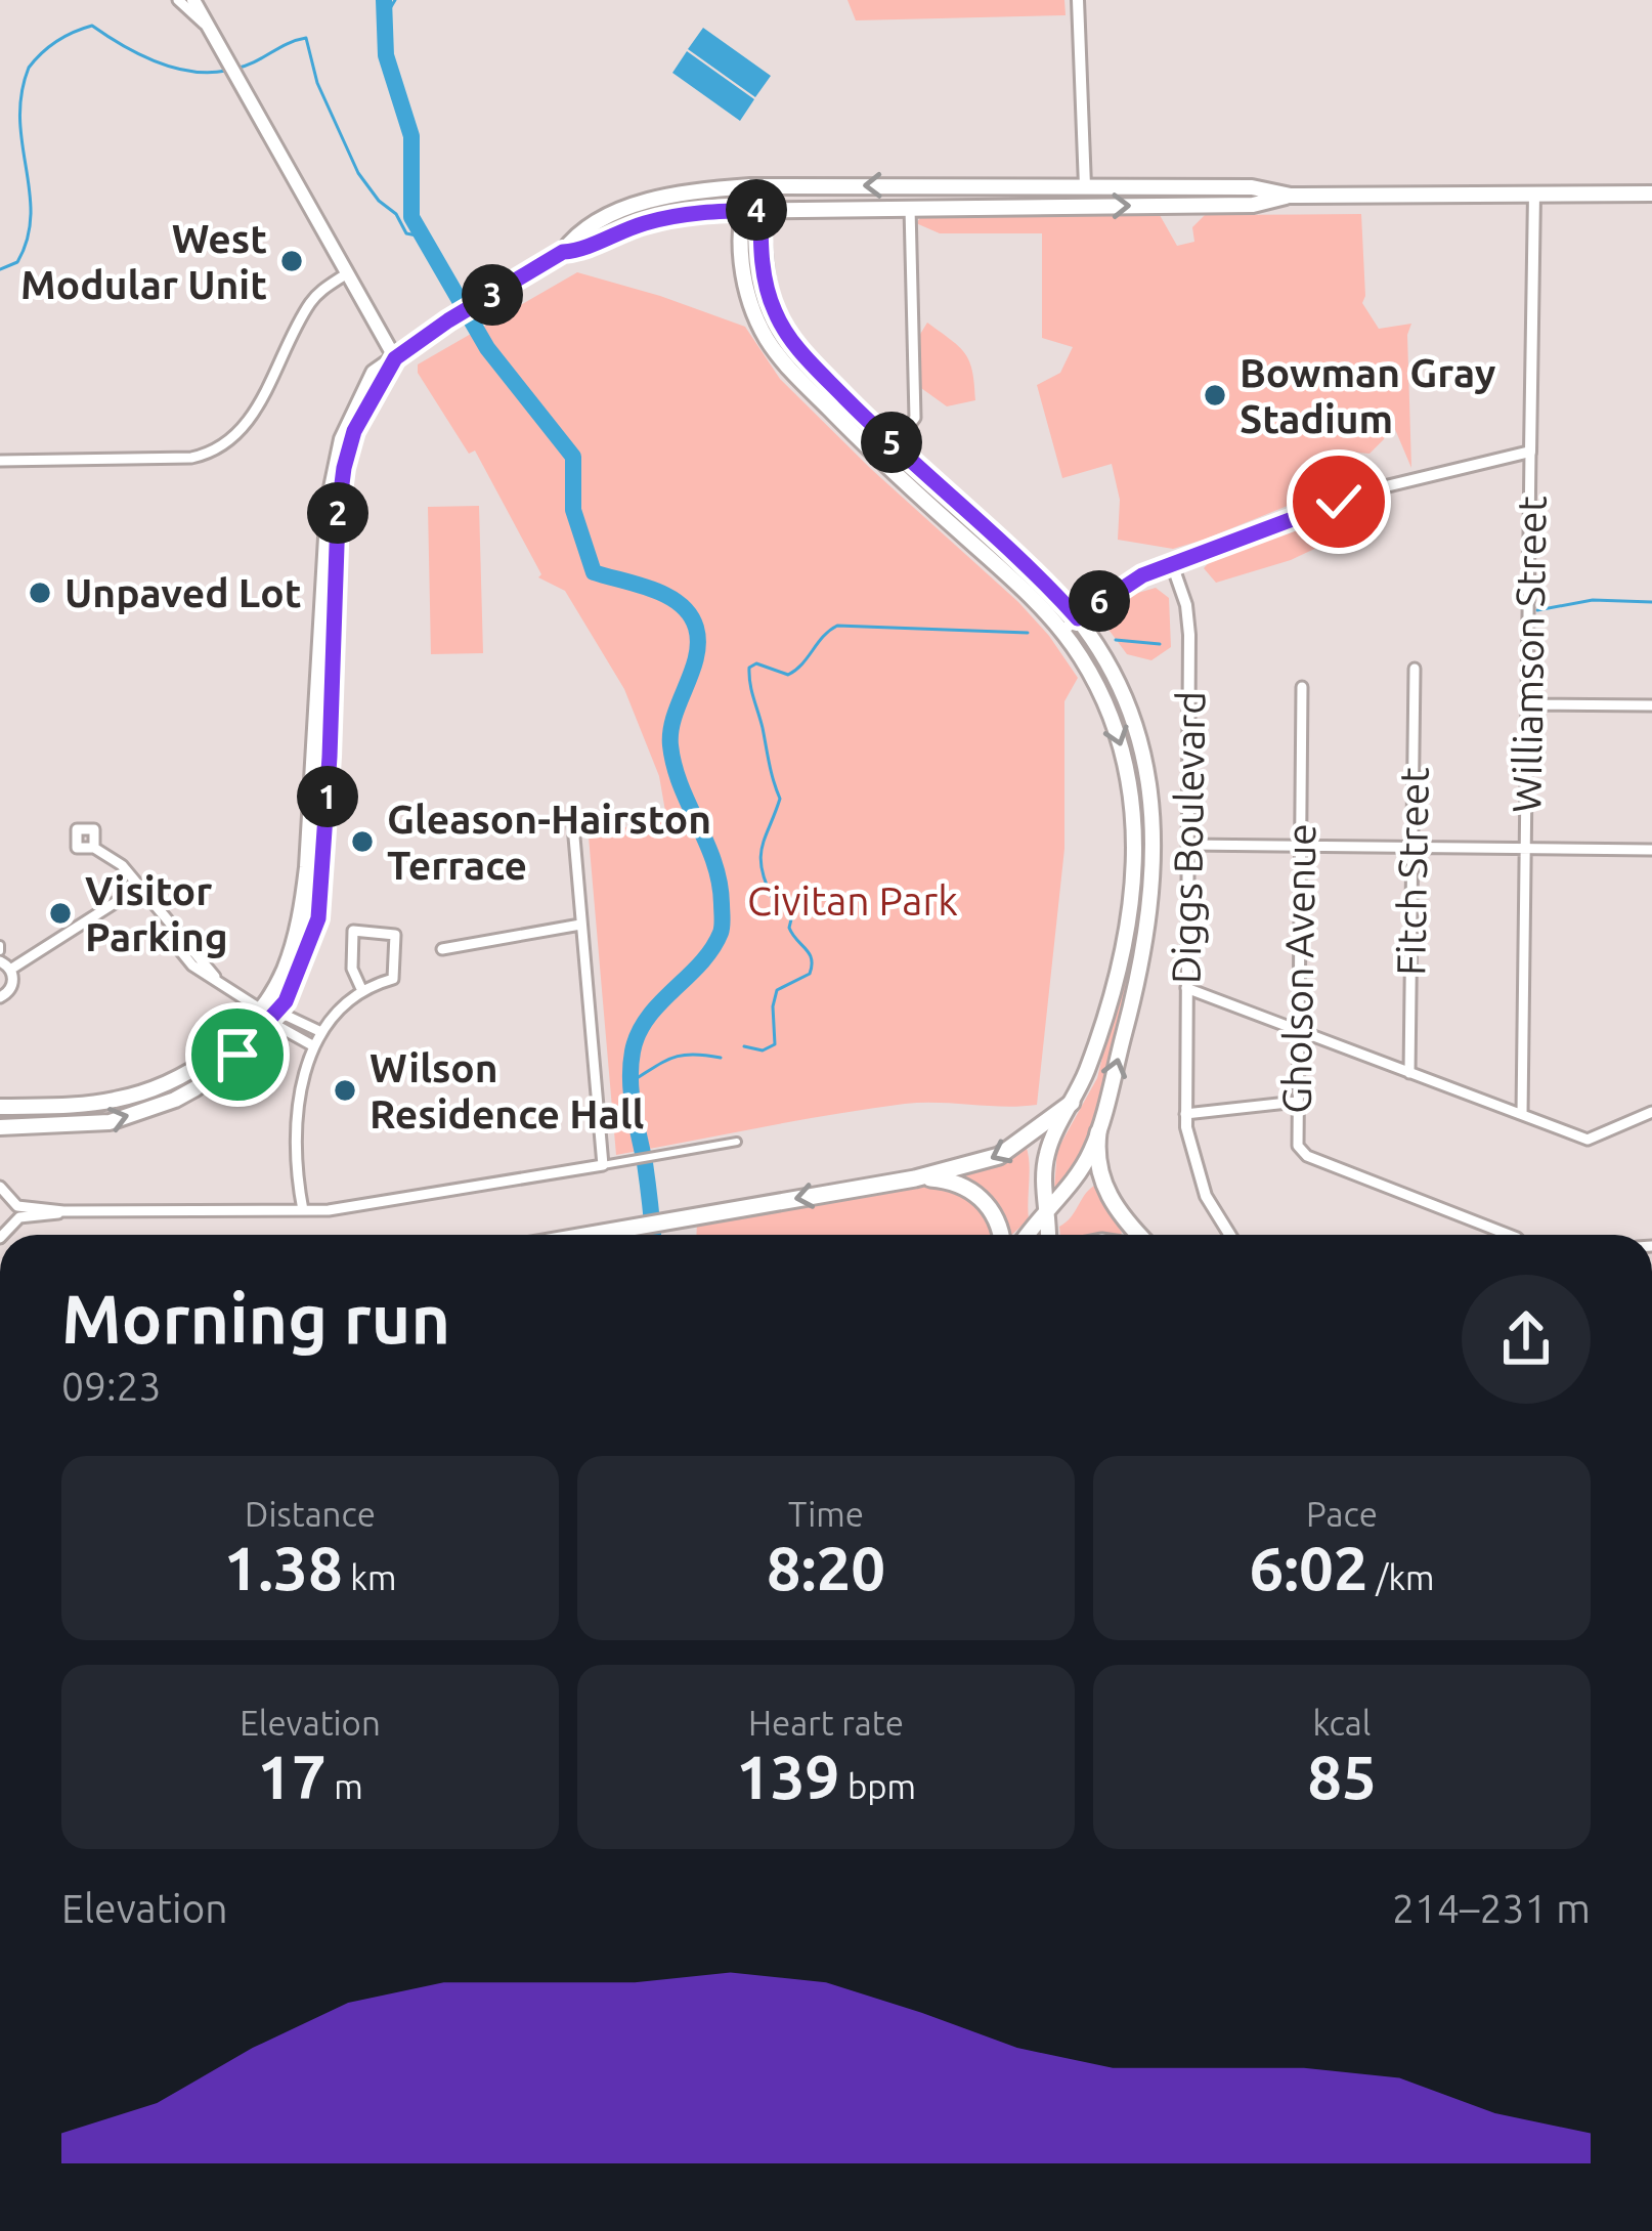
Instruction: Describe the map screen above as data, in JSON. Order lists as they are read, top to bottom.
{
  "streets": {
    "street": [
      "Williamson Street",
      "Diggs Boulevard",
      "Fitch Street",
      "Gholson Avenue"
    ]
  },
  "parks": ["Civitan Park"],
  "places": [
    "West Modular Unit",
    "Bowman Gray Stadium",
    "Unpaved Lot",
    "Gleason-Hairston Terrace",
    "Visitor Parking",
    "Wilson Residence Hall"
  ],
  "page": {
    "pins": [
      "4",
      "3",
      "5",
      "2",
      "6",
      "1"
    ],
    "heading": ["Morning run", "09:23"],
    "stats": [
      ["Distance", "1.38 km"],
      ["Time", "8:20"],
      ["Pace", "6:02 /km"],
      ["Elevation", "17 m"],
      ["Heart rate", "139 bpm"],
      ["kcal", "85"]
    ],
    "chart": ["Elevation", "214–231 m"]
  }
}
